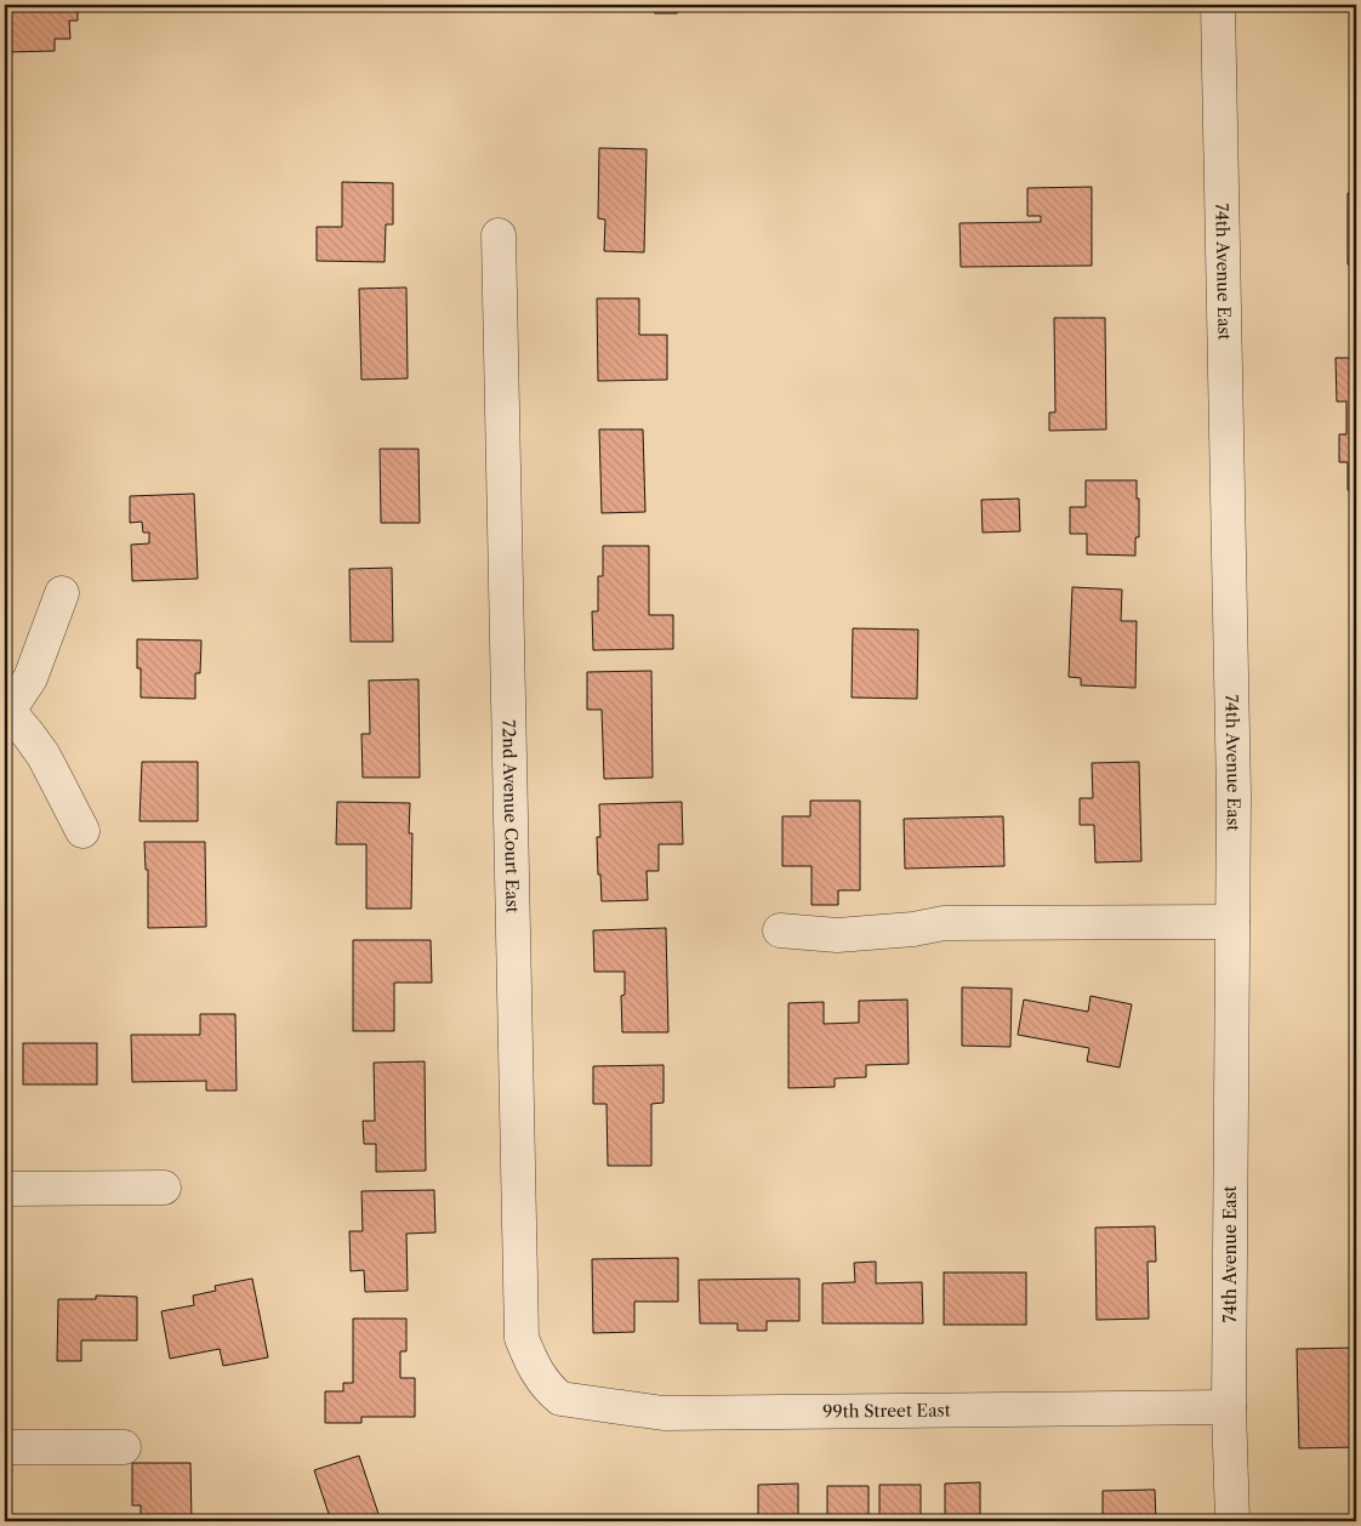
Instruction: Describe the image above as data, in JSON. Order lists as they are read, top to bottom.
{
  "streets": {
    "street": ["74th Avenue East", "72nd Avenue Court East", "99th Street East"]
  },
  "crossings": [
    ["74th Avenue East", "99th Street East"],
    ["72nd Avenue Court East", "99th Street East"]
  ]
}
